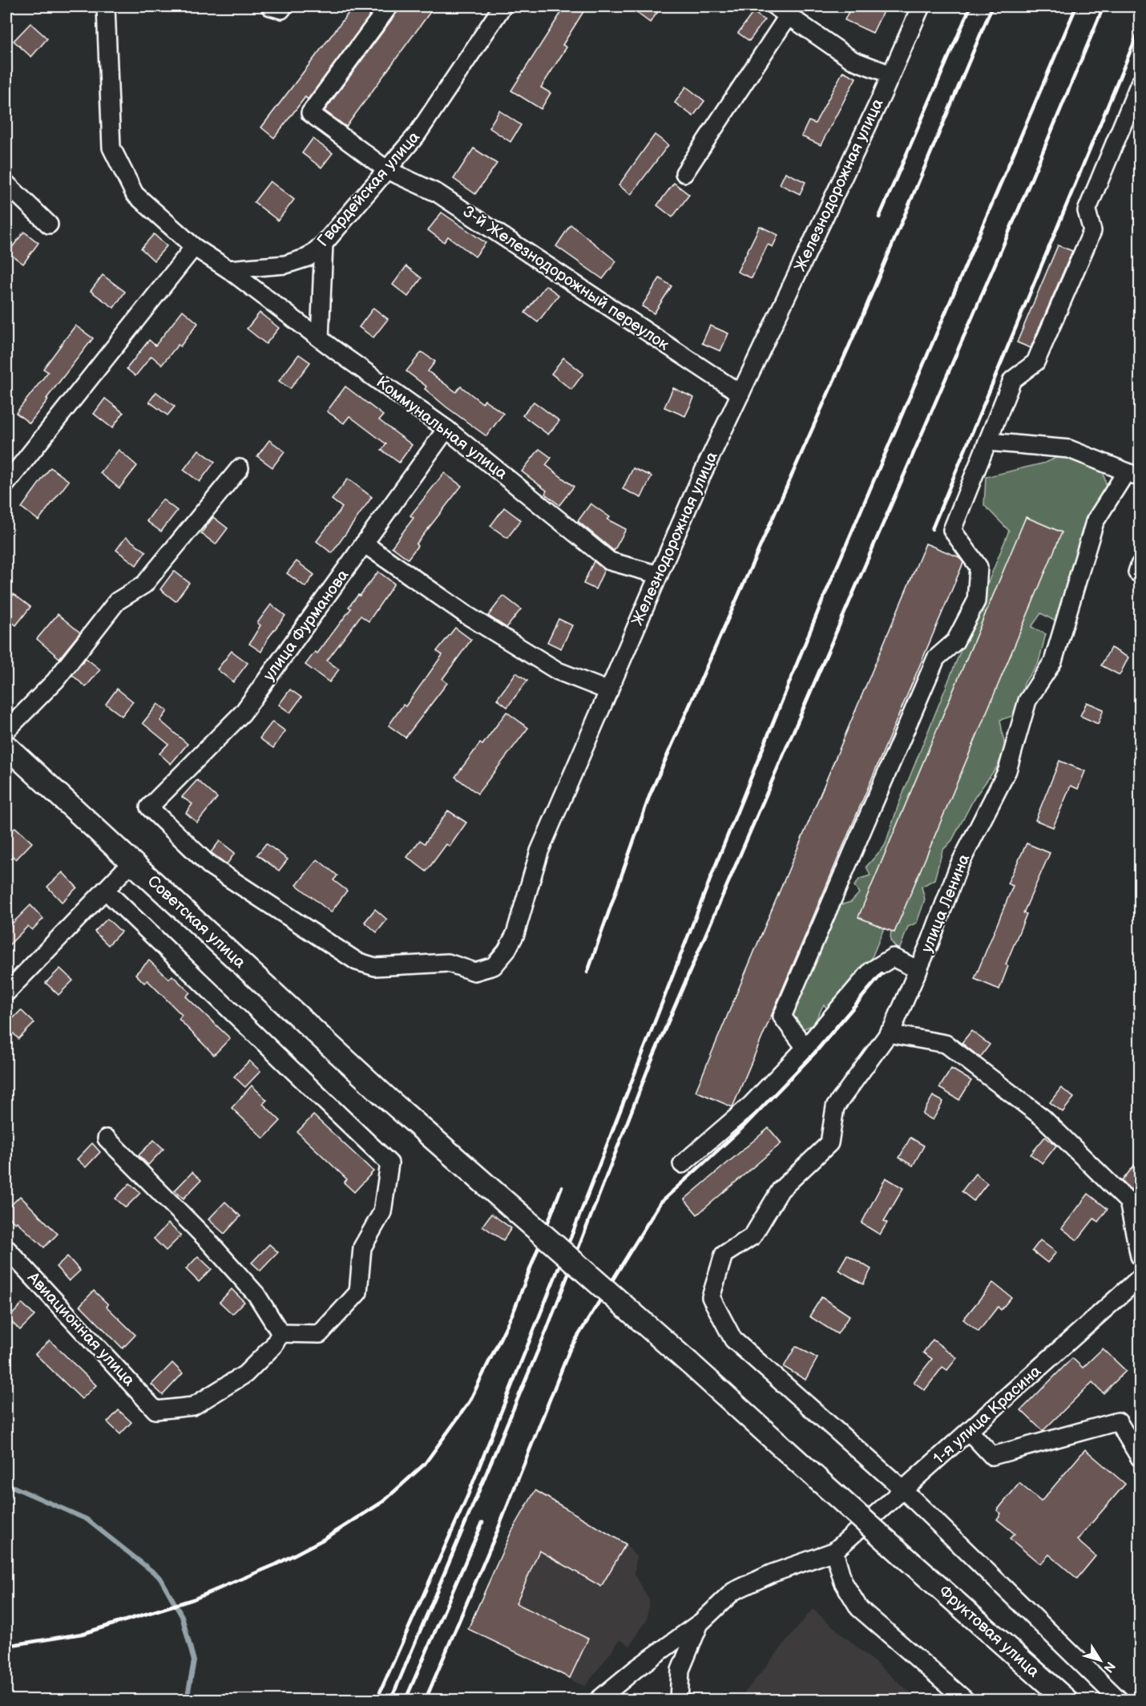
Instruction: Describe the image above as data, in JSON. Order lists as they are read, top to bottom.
{
  "streets": {
    "main road": ["Советская улица", "Фруктовая улица"],
    "street": [
      "Железнодорожная улица",
      "Гвардейская улица",
      "3-й Железнодорожный переулок",
      "Коммунальная улица",
      "улица Фурманова",
      "улица Ленина",
      "Авиационная улица",
      "1-я улица Красина"
    ]
  },
  "crossings": [
    ["Железнодорожная улица", "3-й Железнодорожный переулок"],
    ["Железнодорожная улица", "Коммунальная улица"],
    ["Железнодорожная улица", "улица Фурманова"],
    ["Гвардейская улица", "3-й Железнодорожный переулок"],
    ["Гвардейская улица", "Коммунальная улица"],
    ["Коммунальная улица", "улица Фурманова"],
    ["улица Ленина", "1-я улица Красина"],
    ["Советская улица", "Фруктовая улица"]
  ],
  "north": "bottom right"
}
